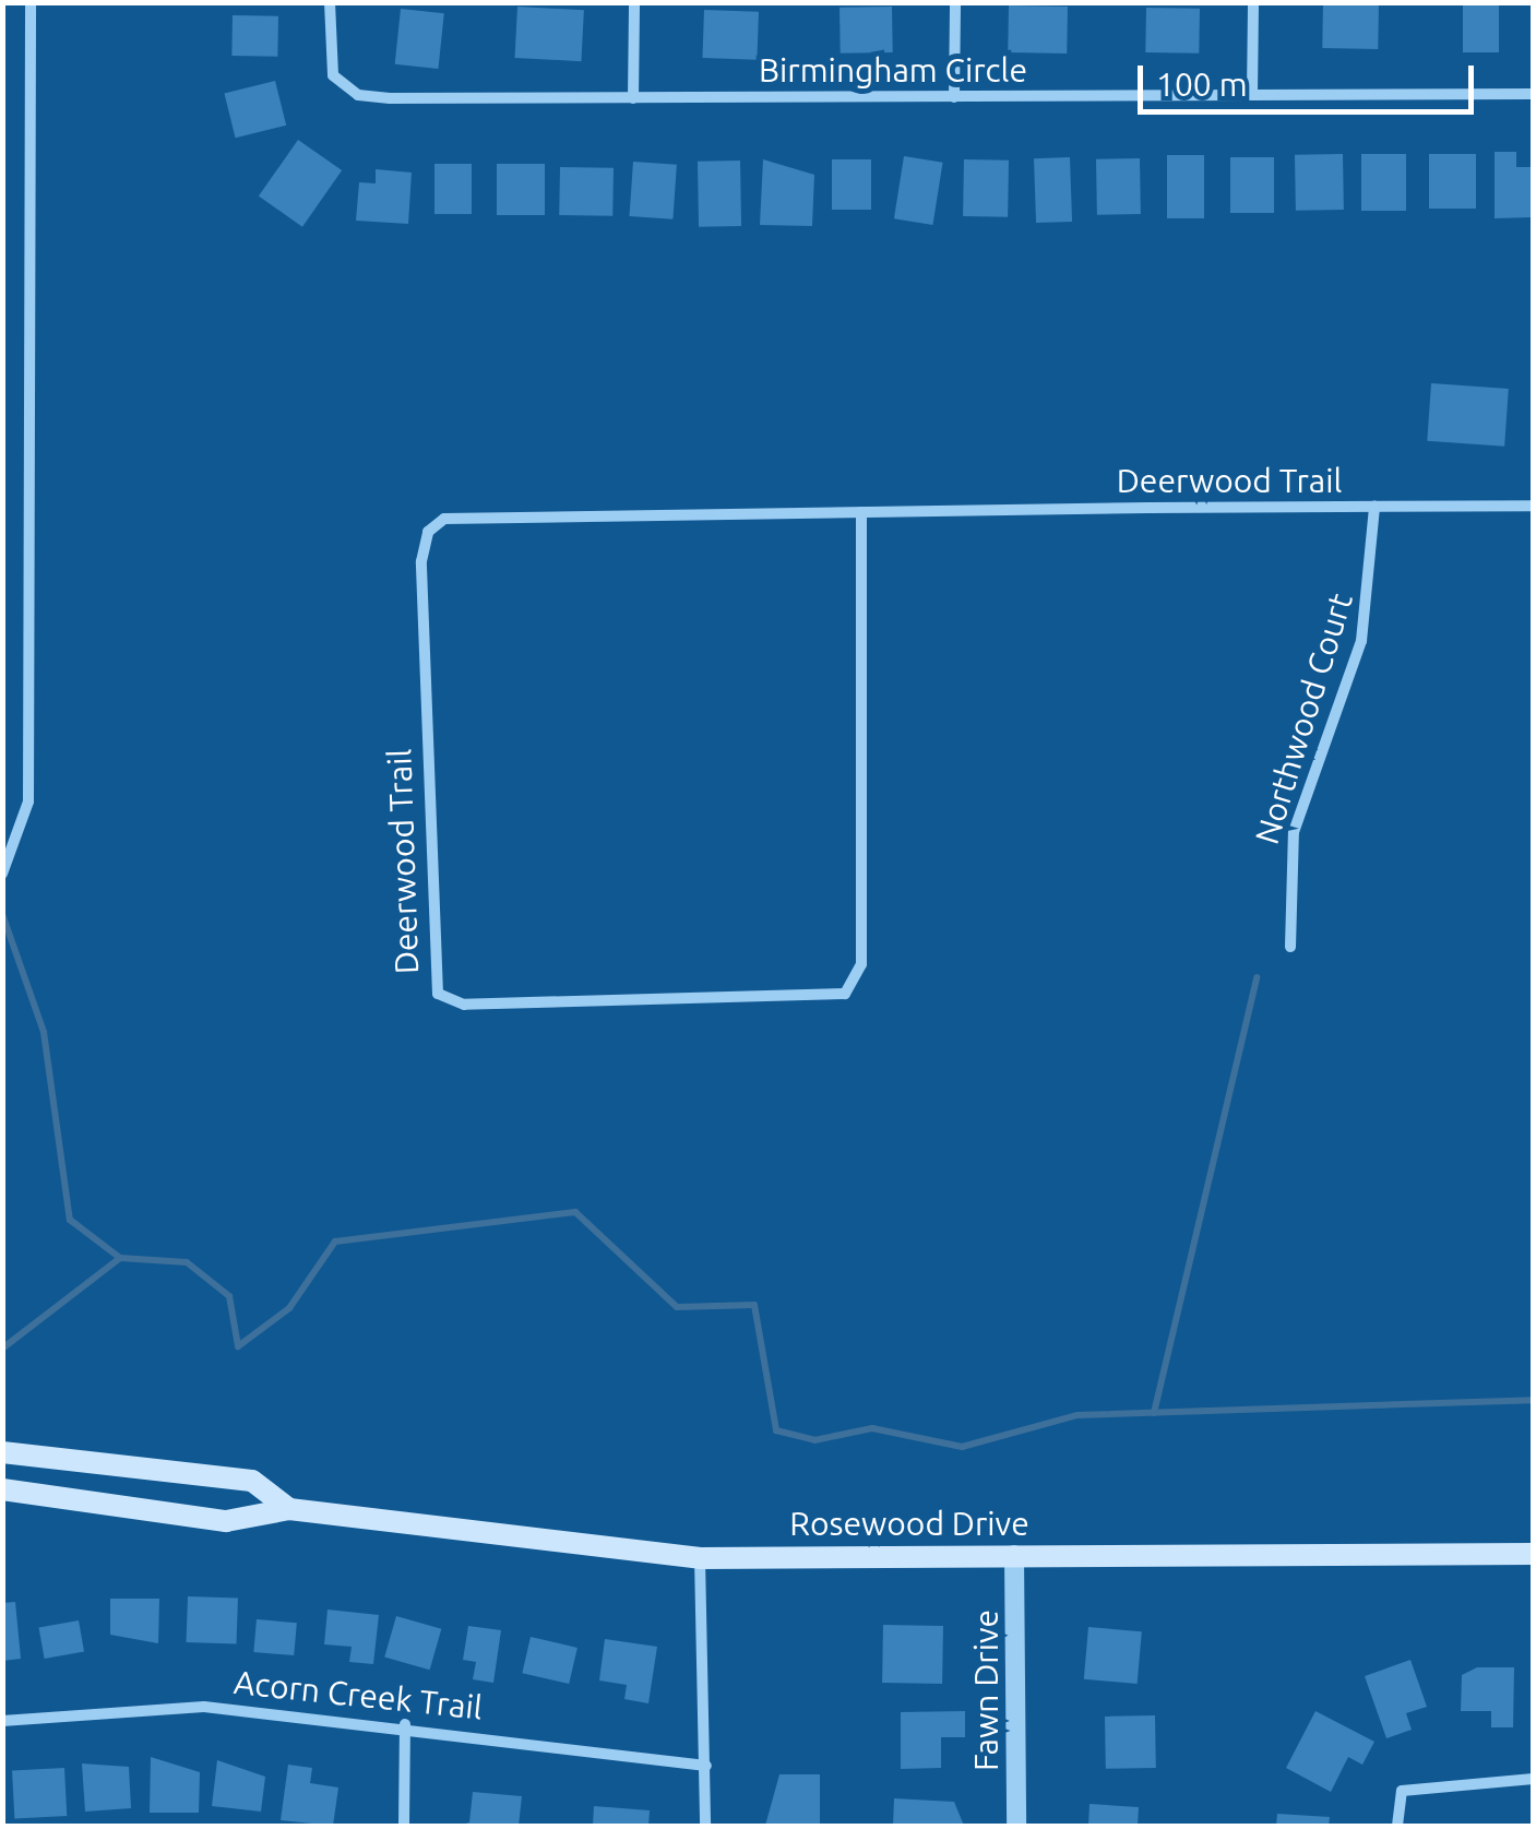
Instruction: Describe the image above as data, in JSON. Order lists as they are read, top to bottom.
{
  "streets": {
    "main road": ["Rosewood Drive"],
    "street": [
      "Birmingham Circle",
      "Deerwood Trail",
      "Northwood Court",
      "Fawn Drive",
      "Acorn Creek Trail"
    ]
  },
  "crossings": [
    ["Deerwood Trail", "Northwood Court"],
    ["Rosewood Drive", "Fawn Drive"]
  ],
  "scale_bar": "100 m"
}
